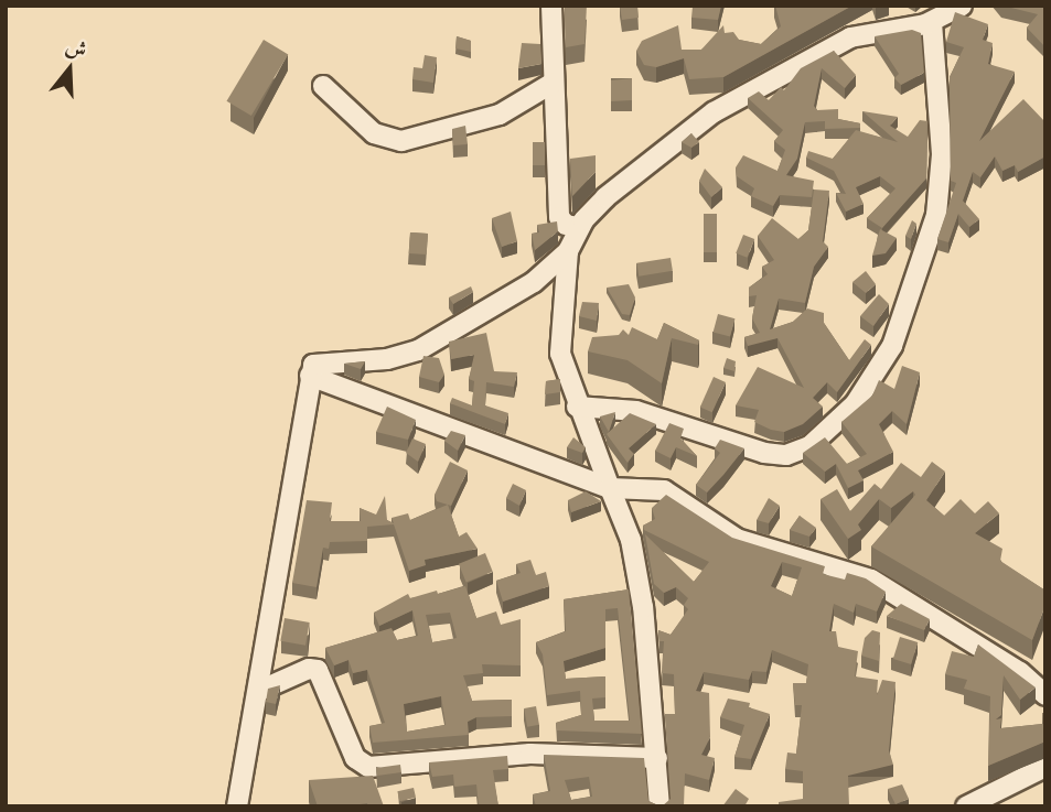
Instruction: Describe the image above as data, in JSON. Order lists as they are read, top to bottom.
{
  "north": "top"
}
